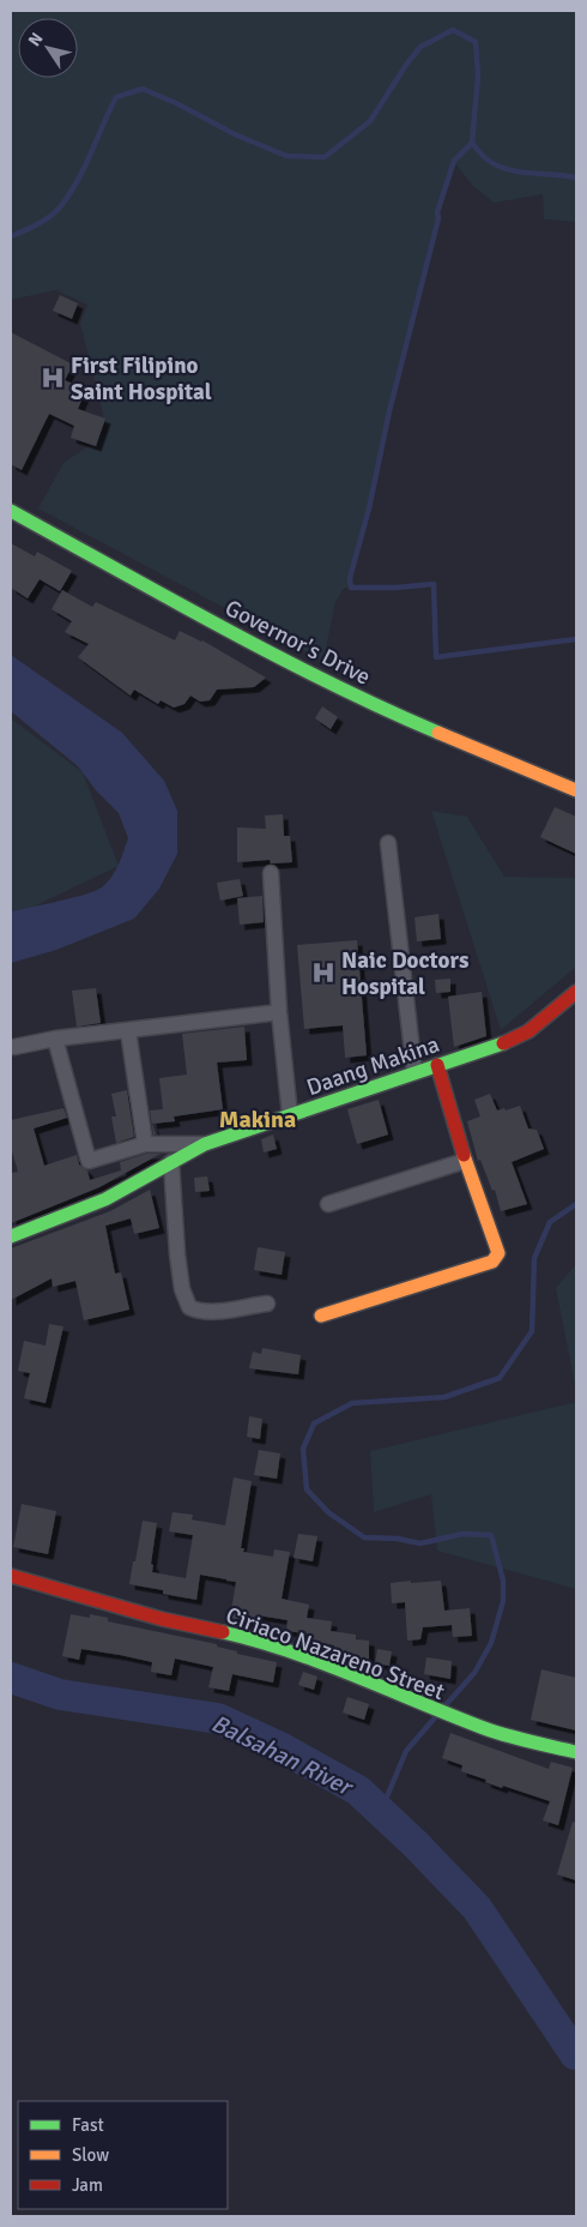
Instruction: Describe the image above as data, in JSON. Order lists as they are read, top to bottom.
{
  "streets": {
    "main road": ["Governor's Drive", "Daang Makina", "Ciriaco Nazareno Street"]
  },
  "districts": ["Makina"],
  "water": ["Balsahan River"],
  "places": {
    "hospital": ["First Filipino Saint Hospital", "Naic Doctors Hospital"]
  },
  "legend": ["Fast", "Slow", "Jam"],
  "north": "top left"
}
